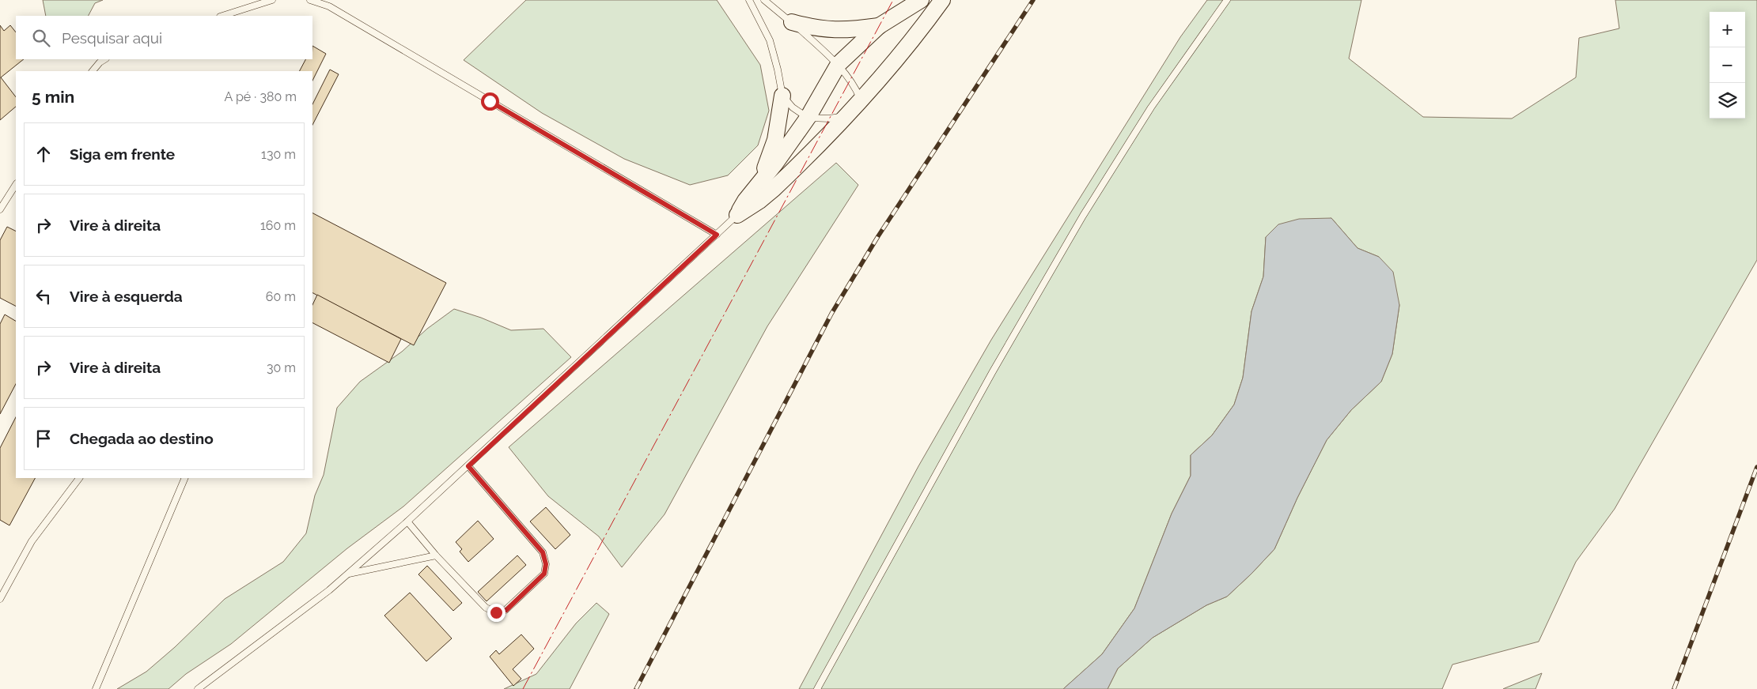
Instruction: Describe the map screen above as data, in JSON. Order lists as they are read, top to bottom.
{
  "page": {
    "map_buttons": ["+", "−"],
    "search": "Pesquisar aqui",
    "heading": ["5 min", "A pé · 380 m"],
    "list": [
      ["Siga em frente", "130 m"],
      ["Vire à direita", "160 m"],
      ["Vire à esquerda", "60 m"],
      ["Vire à direita", "30 m"],
      "Chegada ao destino"
    ]
  }
}
